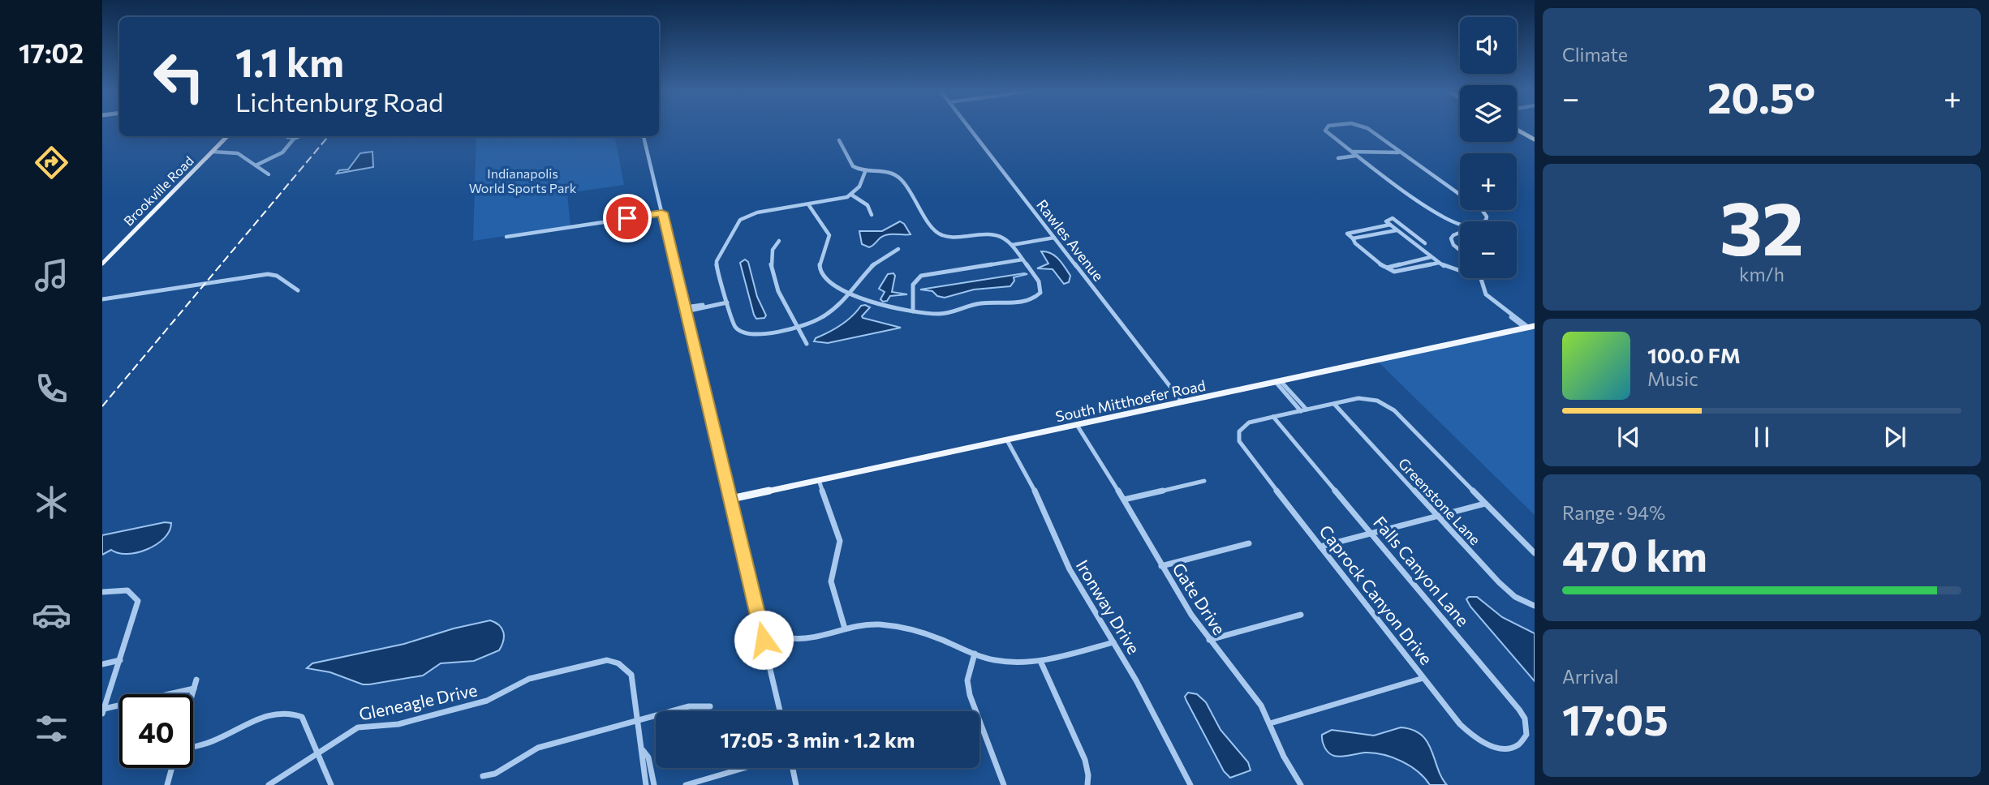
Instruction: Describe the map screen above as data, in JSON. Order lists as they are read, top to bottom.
{
  "streets": {
    "main road": ["Brookville Road", "South Mitthoefer Road"],
    "street": [
      "Rawles Avenue",
      "Greenstone Lane",
      "Falls Canyon Lane",
      "Caprock Canyon Drive",
      "Gate Drive",
      "Ironway Drive",
      "Gleneagle Drive"
    ]
  },
  "crossings": [
    ["Rawles Avenue", "South Mitthoefer Road"],
    ["South Mitthoefer Road", "Gate Drive"],
    ["South Mitthoefer Road", "Ironway Drive"],
    ["Falls Canyon Lane", "Caprock Canyon Drive"]
  ],
  "parks": ["Indianapolis World Sports Park"],
  "page": {
    "tabs": "17:02",
    "tile": [
      "Climate",
      ["32", "km/h"],
      ["Range · 94%", "470 km"],
      ["Arrival", "17:05"]
    ],
    "map_buttons": ["+", "−"],
    "turn": ["1.1 km", "Lichtenburg Road"],
    "heat": ["−", "20.5°", "+"],
    "song": ["100.0 FM", "Music"],
    "limit": "40",
    "trip": "17:05 · 3 min · 1.2 km"
  }
}
